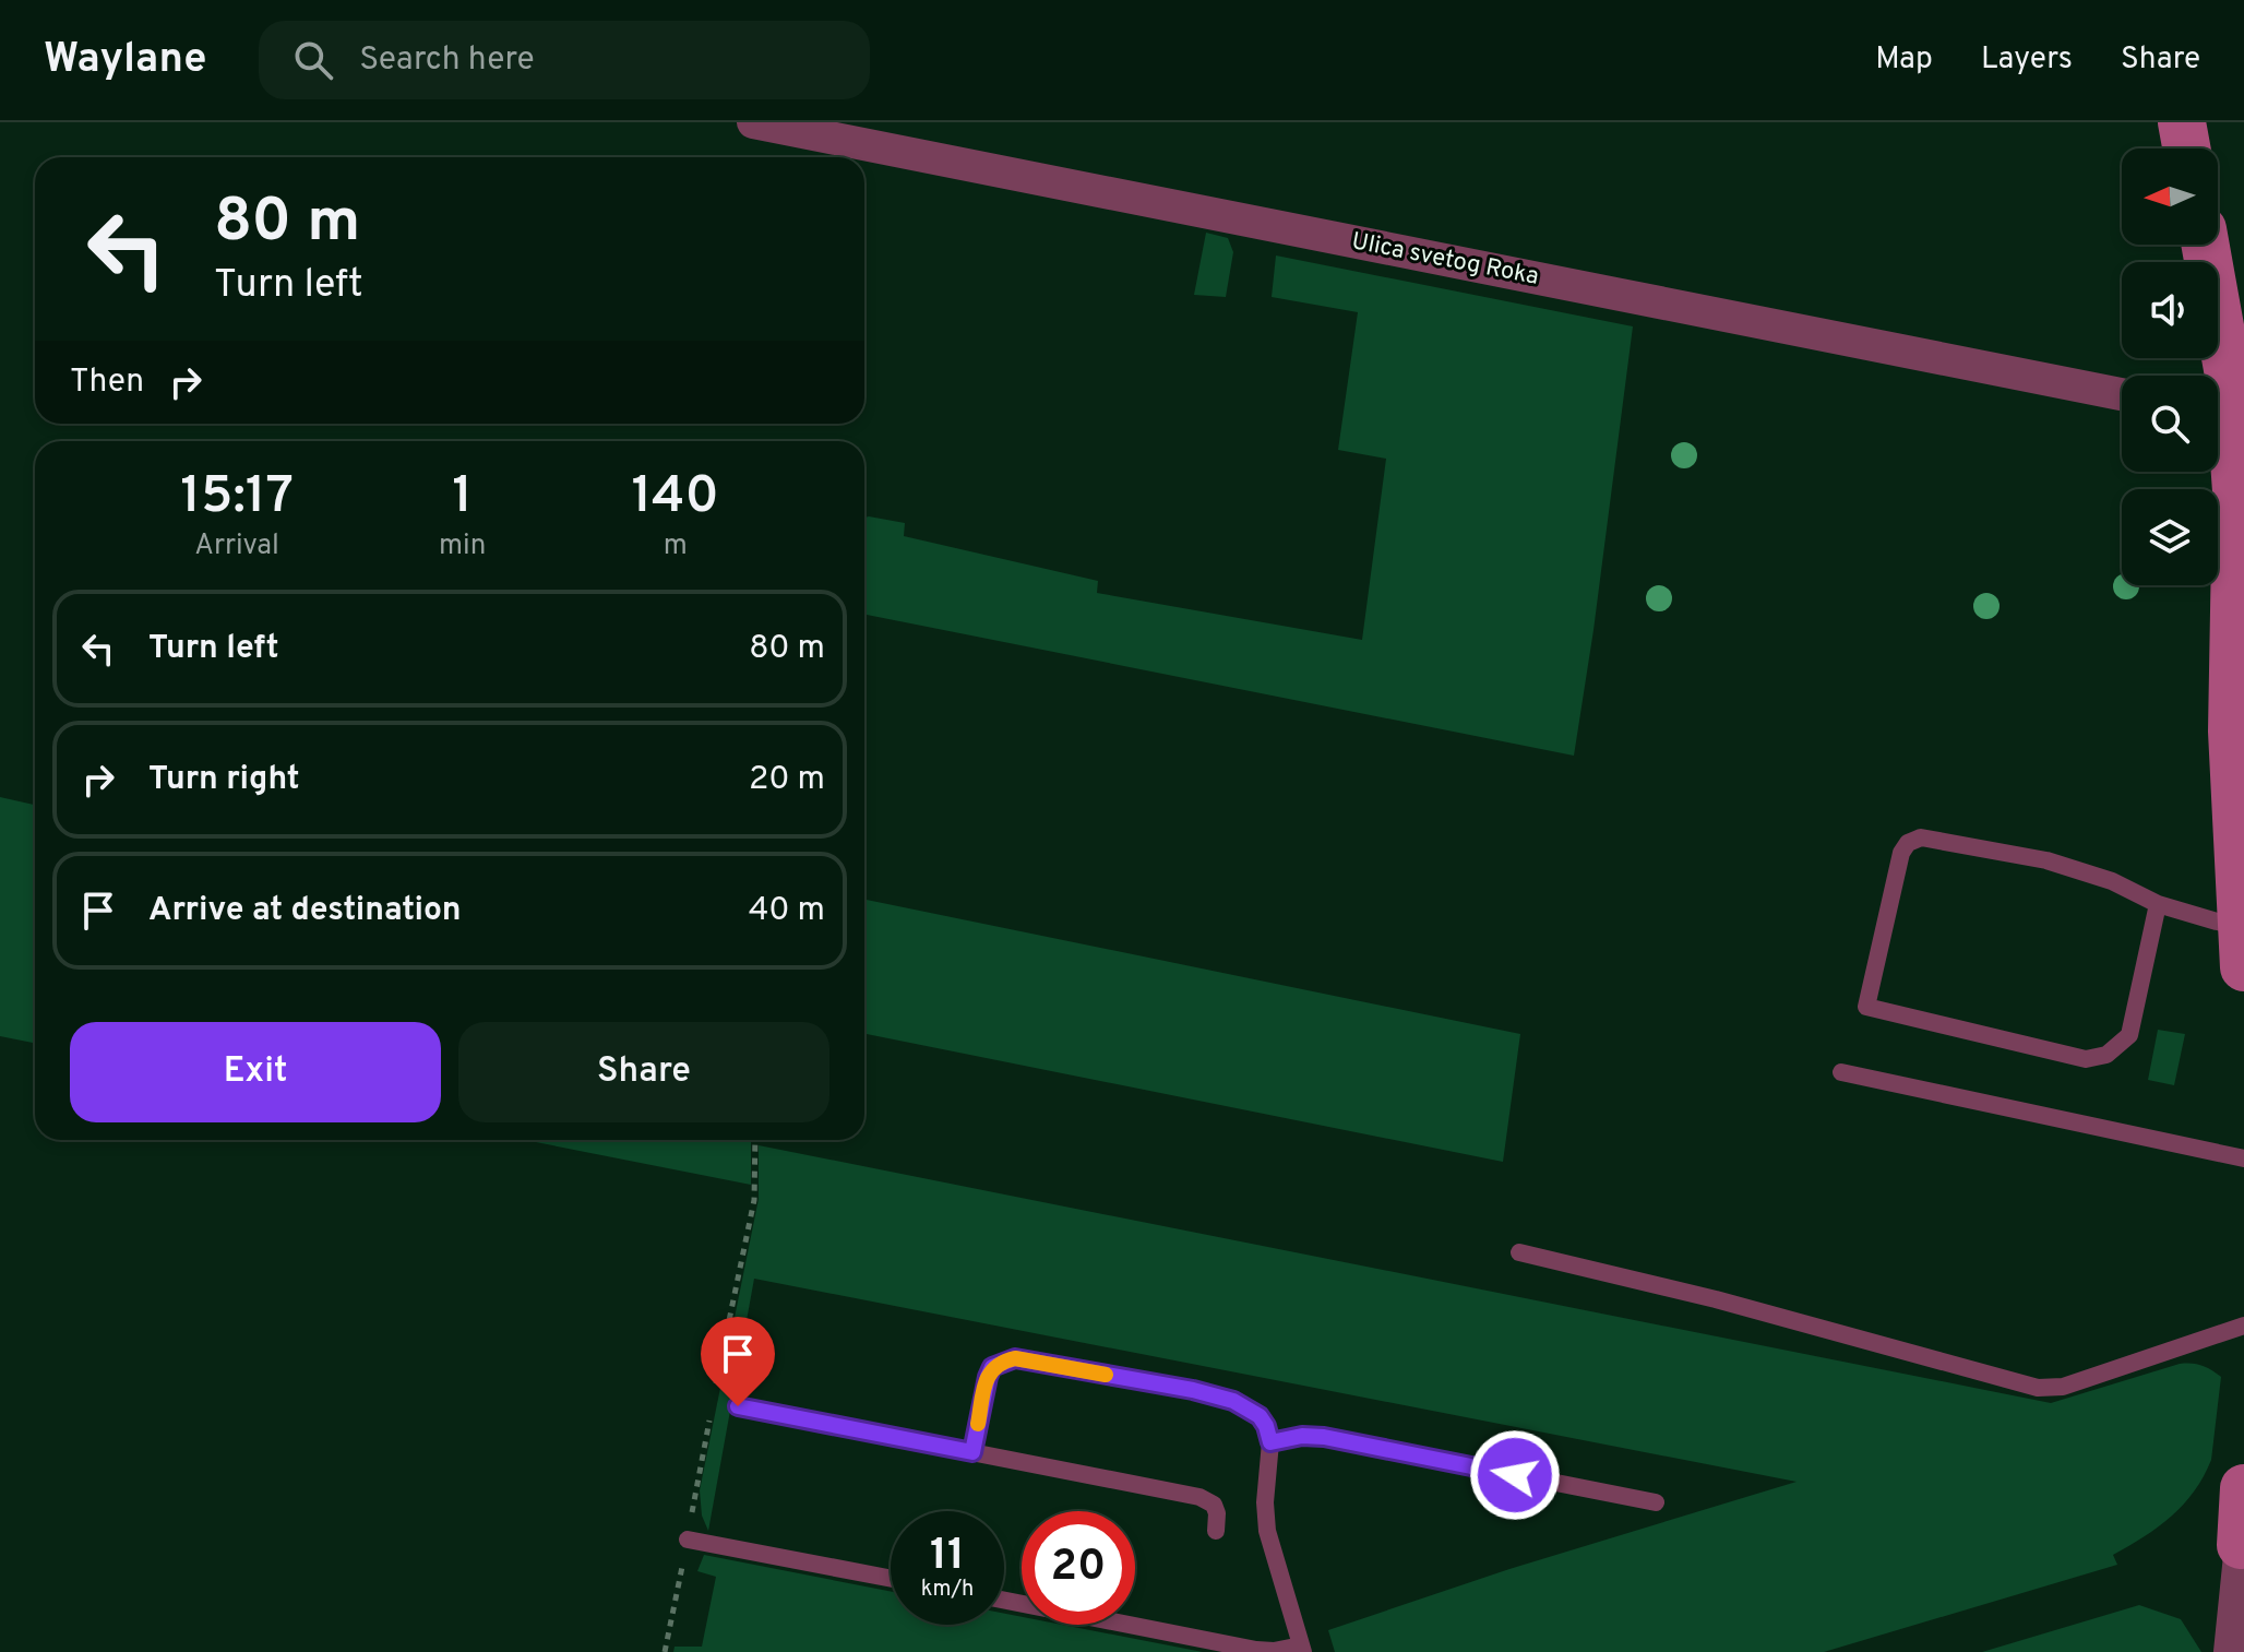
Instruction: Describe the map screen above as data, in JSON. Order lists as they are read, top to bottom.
{
  "streets": {
    "street": ["Ulica svetog Roka"]
  },
  "north": "left",
  "page": {
    "header": "Waylane",
    "search": "Search here",
    "nav": ["Map", "Layers", "Share"],
    "turn": ["80 m", "Turn left"],
    "then": "Then",
    "eta": [
      "15:17",
      "Arrival",
      "1",
      "min",
      "140",
      "m"
    ],
    "list": [
      {
        "name": "Turn left",
        "value": "80 m"
      },
      {
        "name": "Turn right",
        "value": "20 m"
      },
      {
        "name": "Arrive at destination",
        "value": "40 m"
      }
    ],
    "buttons": ["Exit", "Share"],
    "speed": "11 km/h",
    "limit": "20"
  }
}
